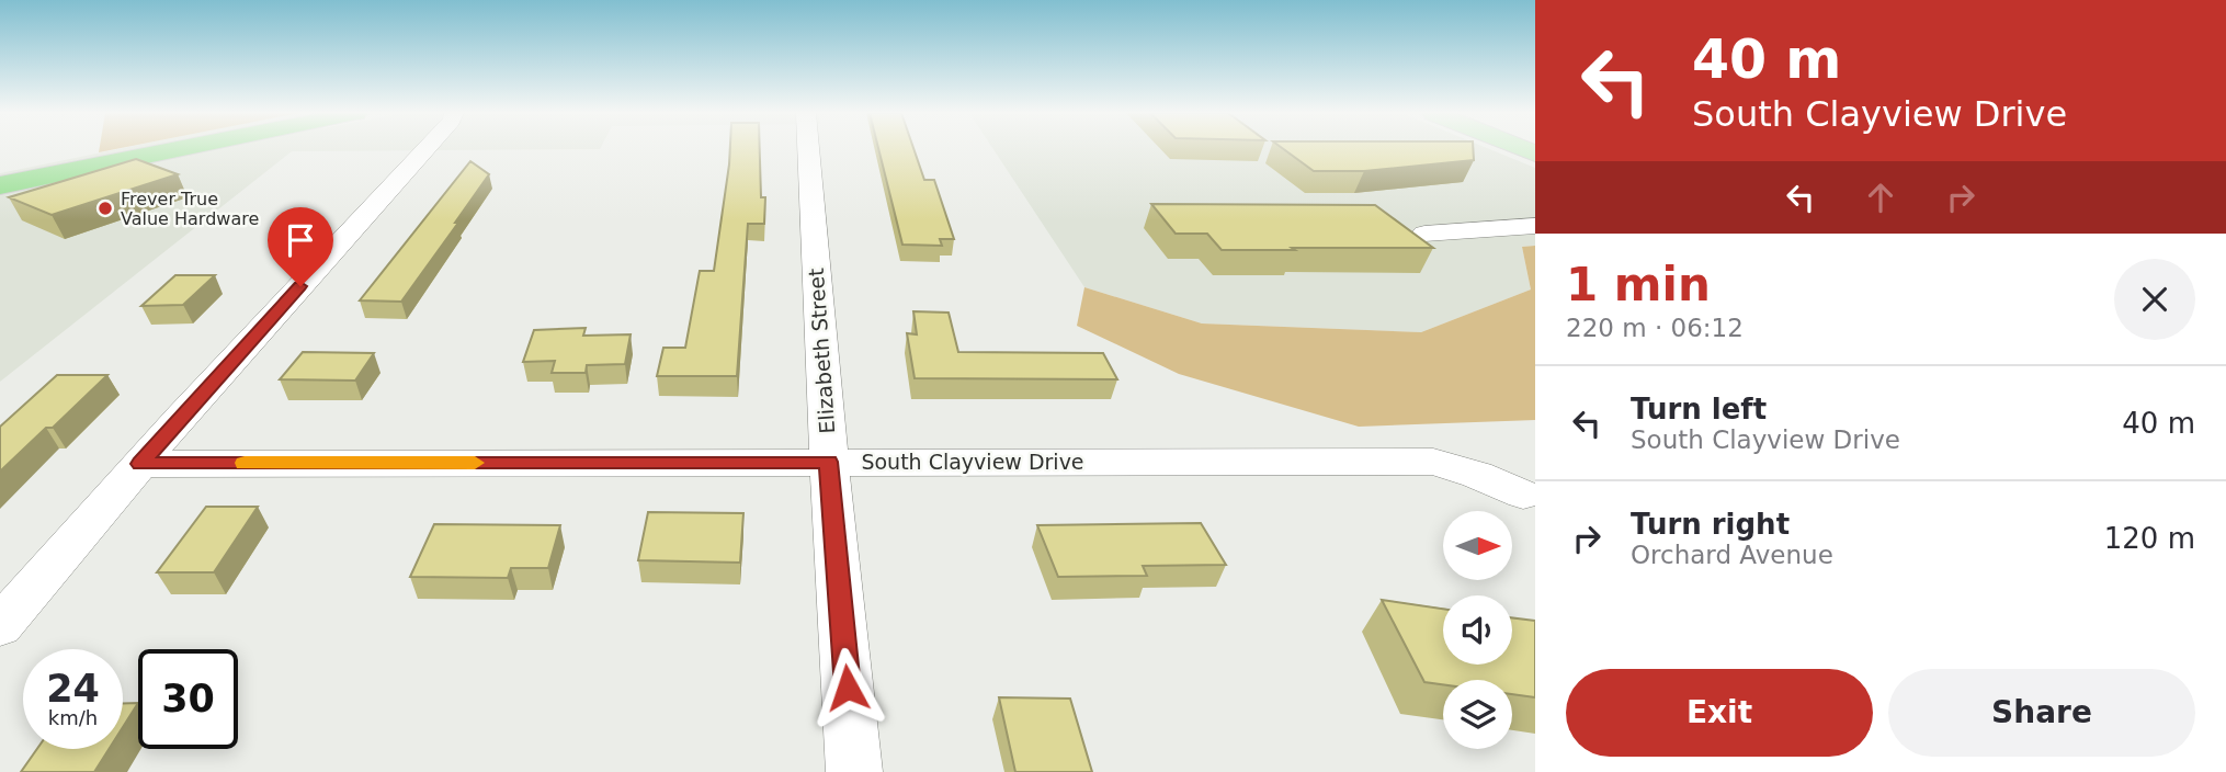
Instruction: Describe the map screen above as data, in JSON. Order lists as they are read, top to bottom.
{
  "streets": {
    "street": ["Elizabeth Street", "South Clayview Drive"]
  },
  "crossings": [
    ["Elizabeth Street", "South Clayview Drive"]
  ],
  "places": ["Frever True Value Hardware"],
  "north": "right",
  "page": {
    "turn": ["40 m", "South Clayview Drive"],
    "heading": ["1 min", "220 m · 06:12"],
    "list": [
      {
        "name": "Turn left",
        "note": "South Clayview Drive",
        "value": "40 m"
      },
      {
        "name": "Turn right",
        "note": "Orchard Avenue",
        "value": "120 m"
      }
    ],
    "speed": "24 km/h",
    "limit": "30",
    "buttons": ["Exit", "Share"]
  }
}
